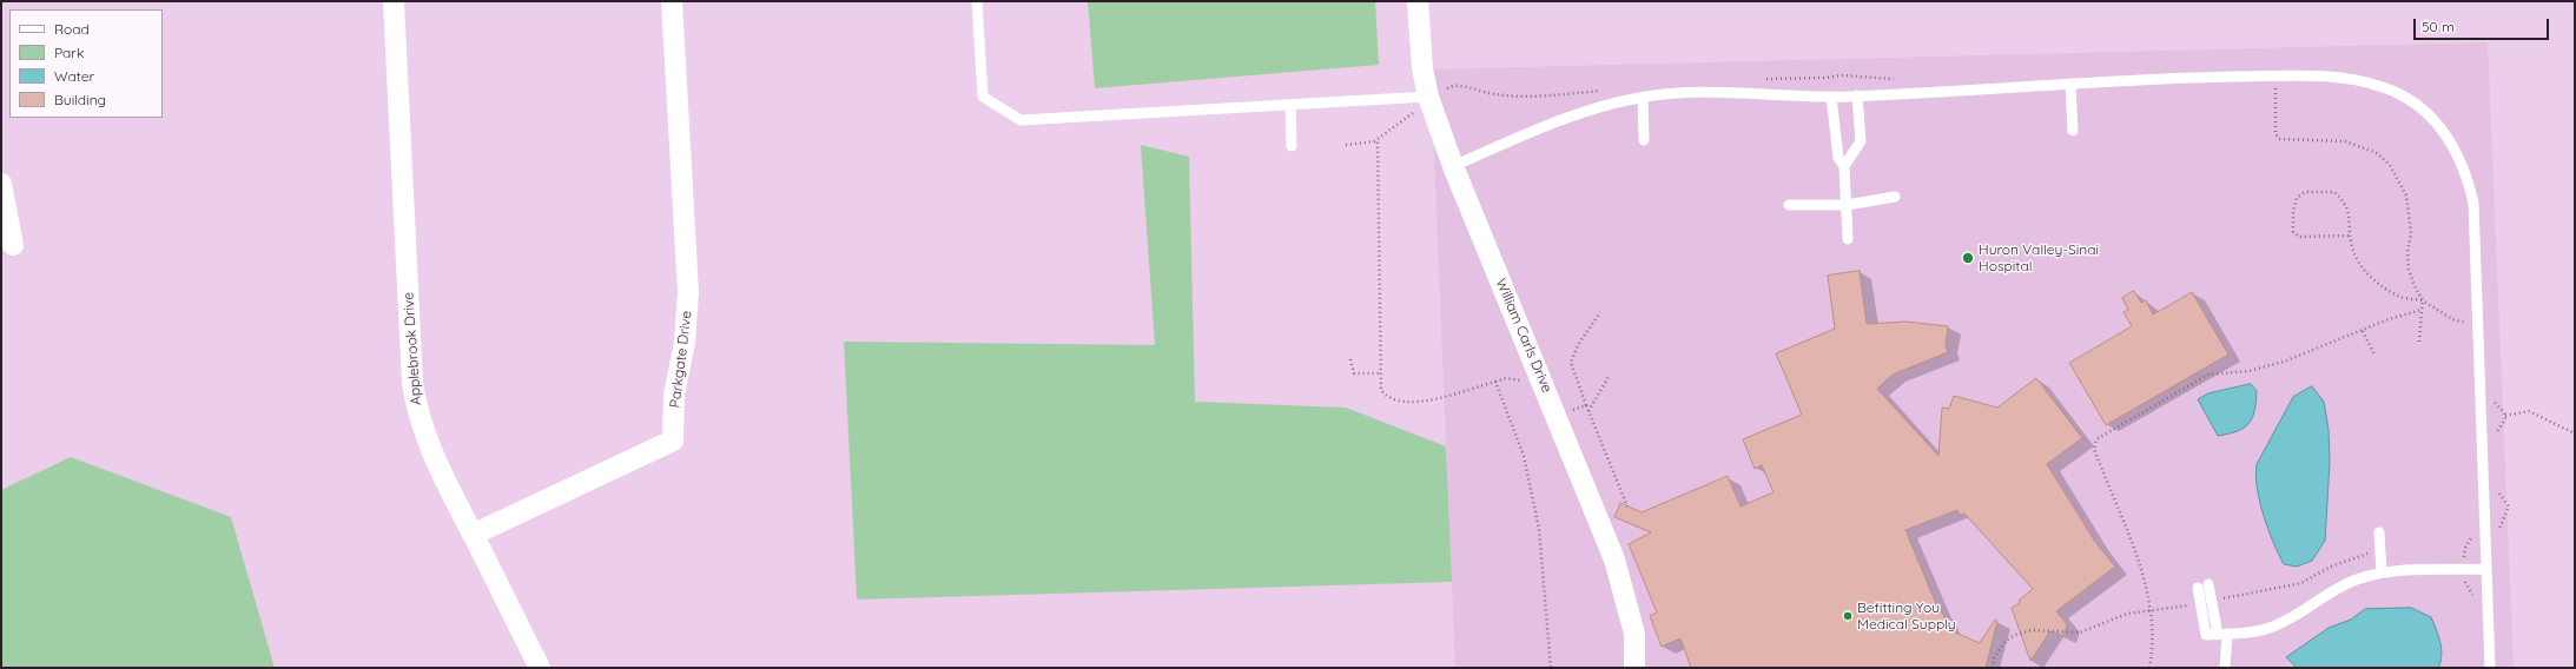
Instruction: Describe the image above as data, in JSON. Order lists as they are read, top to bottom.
{
  "streets": {
    "street": ["William Carls Drive", "Applebrook Drive", "Parkgate Drive"]
  },
  "crossings": [
    ["Applebrook Drive", "Parkgate Drive"]
  ],
  "places": ["Huron Valley-Sinai Hospital", "Befitting You Medical Supply"],
  "legend": [
    "Road",
    "Park",
    "Water",
    "Building"
  ],
  "scale_bar": "50 m"
}
